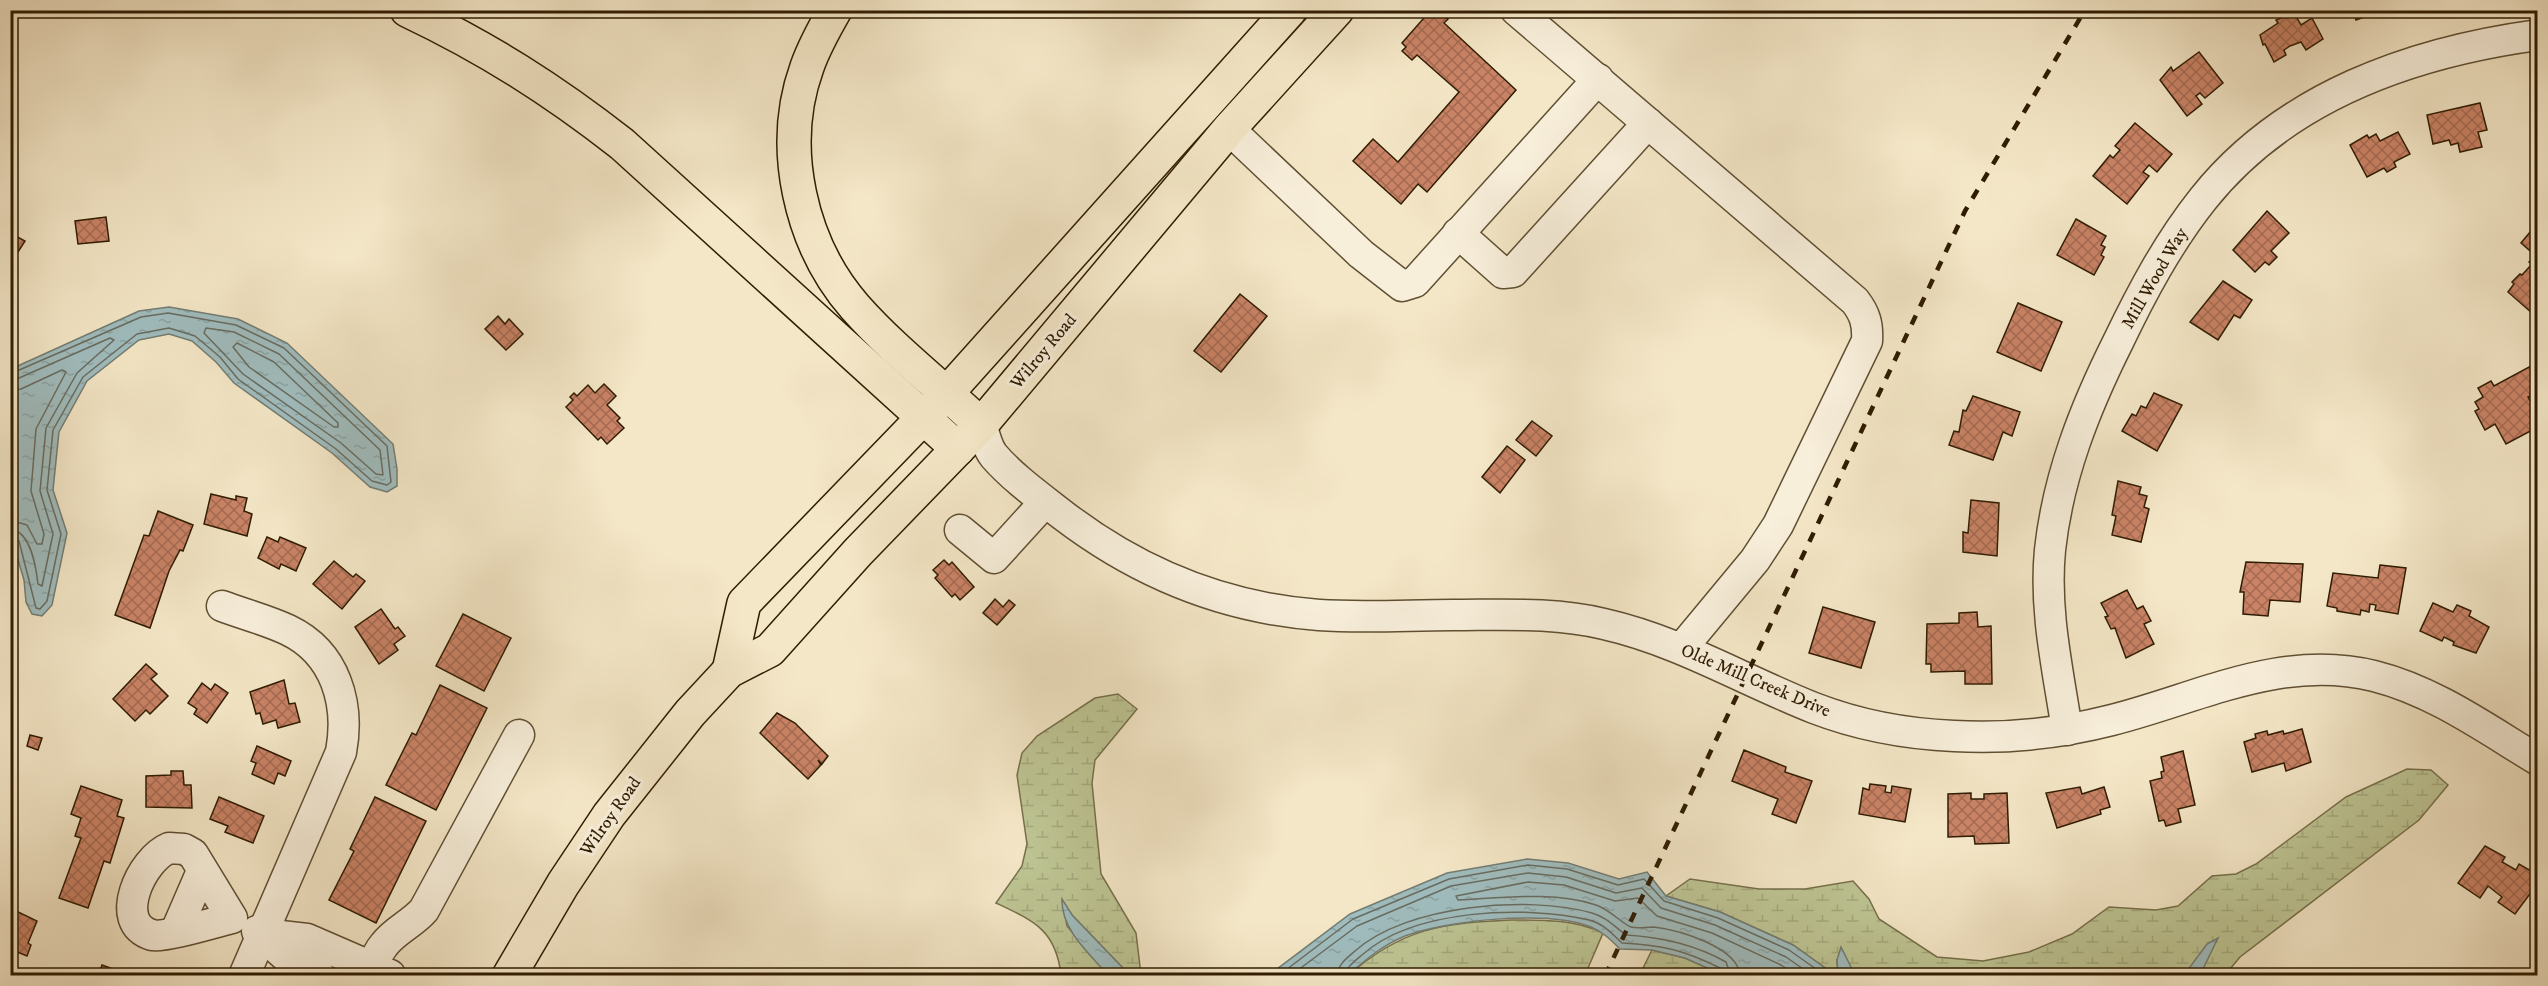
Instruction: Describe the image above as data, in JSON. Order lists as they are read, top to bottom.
{
  "streets": {
    "main road": ["Wilroy Road"],
    "street": ["Mill Wood Way", "Olde Mill Creek Drive"]
  },
  "crossings": [
    ["Mill Wood Way", "Olde Mill Creek Drive"],
    ["Wilroy Road", "Olde Mill Creek Drive"]
  ]
}
